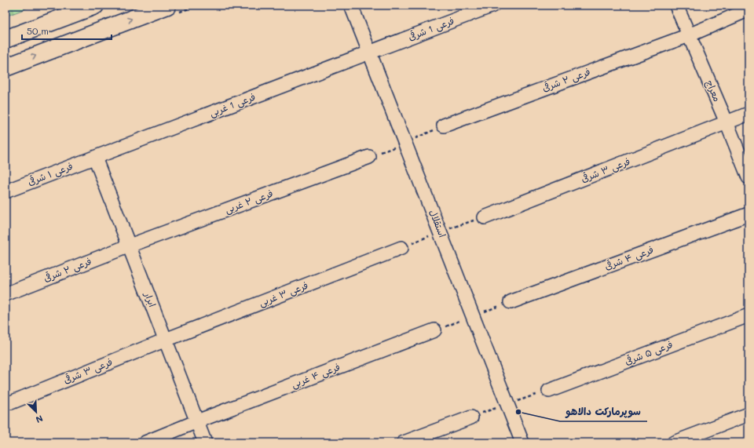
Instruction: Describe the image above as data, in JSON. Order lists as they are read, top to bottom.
{
  "streets": {
    "street": [
      "فرعی 1 شرقی",
      "فرعی ۲ شرقی",
      "معراج",
      "فرعی 1 غربی",
      "فرعی ۳ شرقی",
      "فرعی ۱ شرقی",
      "فرعی ۲ غربی",
      "استقلال",
      "فرعی ۴ شرقی",
      "فرعی ۳ غربی",
      "ابرار",
      "فرعی ۵ شرقی",
      "فرعی ۴ غربی"
    ]
  },
  "crossings": [
    ["فرعی 1 شرقی", "فرعی 1 غربی"],
    ["فرعی 1 شرقی", "استقلال"],
    ["فرعی ۲ شرقی", "معراج"],
    ["فرعی ۲ شرقی", "فرعی ۲ غربی"],
    ["فرعی ۲ شرقی", "ابرار"],
    ["معراج", "فرعی ۳ شرقی"],
    ["فرعی 1 غربی", "فرعی ۱ شرقی"],
    ["فرعی 1 غربی", "استقلال"],
    ["فرعی 1 غربی", "ابرار"],
    ["فرعی ۳ شرقی", "فرعی ۳ غربی"],
    ["فرعی ۳ شرقی", "ابرار"],
    ["فرعی ۱ شرقی", "ابرار"],
    ["فرعی ۲ غربی", "ابرار"],
    ["فرعی ۳ غربی", "ابرار"],
    ["ابرار", "فرعی ۴ غربی"]
  ],
  "places": ["سوپرمارکت دالاهو"],
  "scale_bar": "50 m",
  "north": "bottom right"
}
